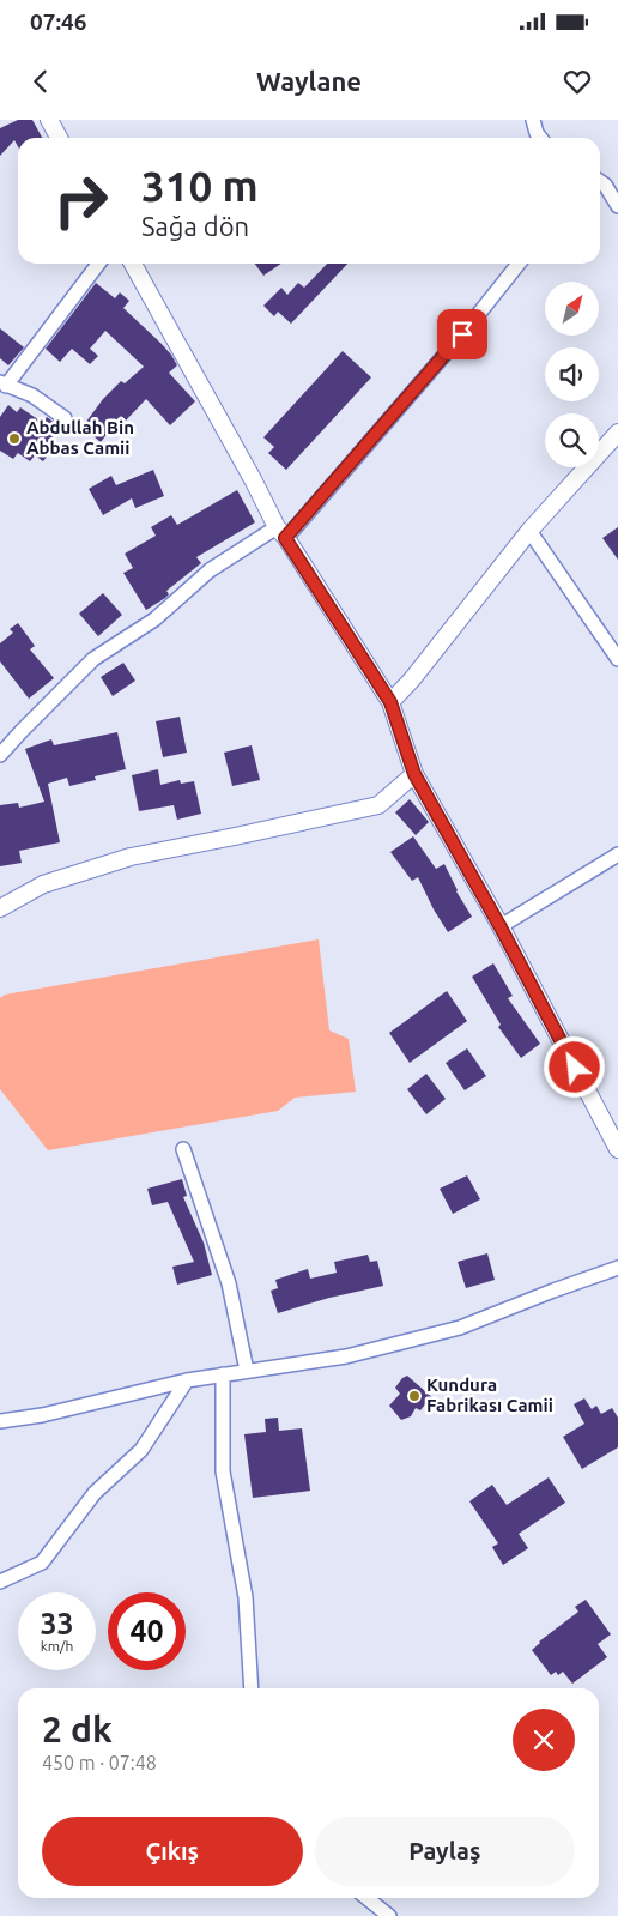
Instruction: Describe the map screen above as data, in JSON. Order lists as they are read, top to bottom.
{
  "places": ["Abdullah Bin Abbas Camii", "Kundura Fabrikası Camii"],
  "north": "top right",
  "page": {
    "status": "07:46",
    "header": "Waylane",
    "turn": ["310 m", "Sağa dön"],
    "speed": "33 km/h",
    "limit": "40",
    "heading": ["2 dk", "450 m · 07:48"],
    "buttons": ["Çıkış", "Paylaş"]
  }
}
